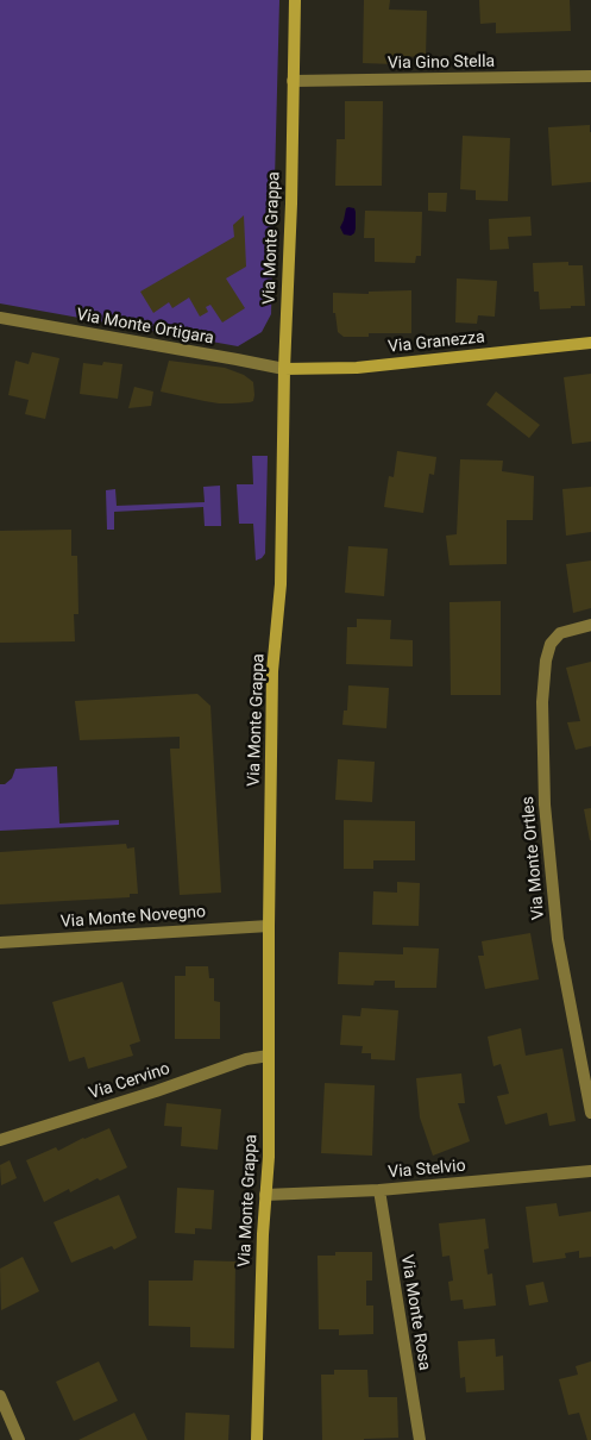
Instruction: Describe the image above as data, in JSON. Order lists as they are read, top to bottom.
{
  "streets": {
    "main road": ["Via Monte Grappa", "Via Granezza"],
    "street": [
      "Via Gino Stella",
      "Via Monte Ortigara",
      "Via Monte Ortles",
      "Via Monte Novegno",
      "Via Cervino",
      "Via Stelvio",
      "Via Monte Rosa"
    ]
  },
  "crossings": [
    ["Via Gino Stella", "Via Monte Grappa"],
    ["Via Monte Grappa", "Via Monte Ortigara"],
    ["Via Monte Grappa", "Via Granezza"],
    ["Via Monte Grappa", "Via Monte Novegno"],
    ["Via Monte Grappa", "Via Cervino"],
    ["Via Monte Grappa", "Via Stelvio"],
    ["Via Monte Ortigara", "Via Granezza"],
    ["Via Stelvio", "Via Monte Rosa"]
  ]
}
